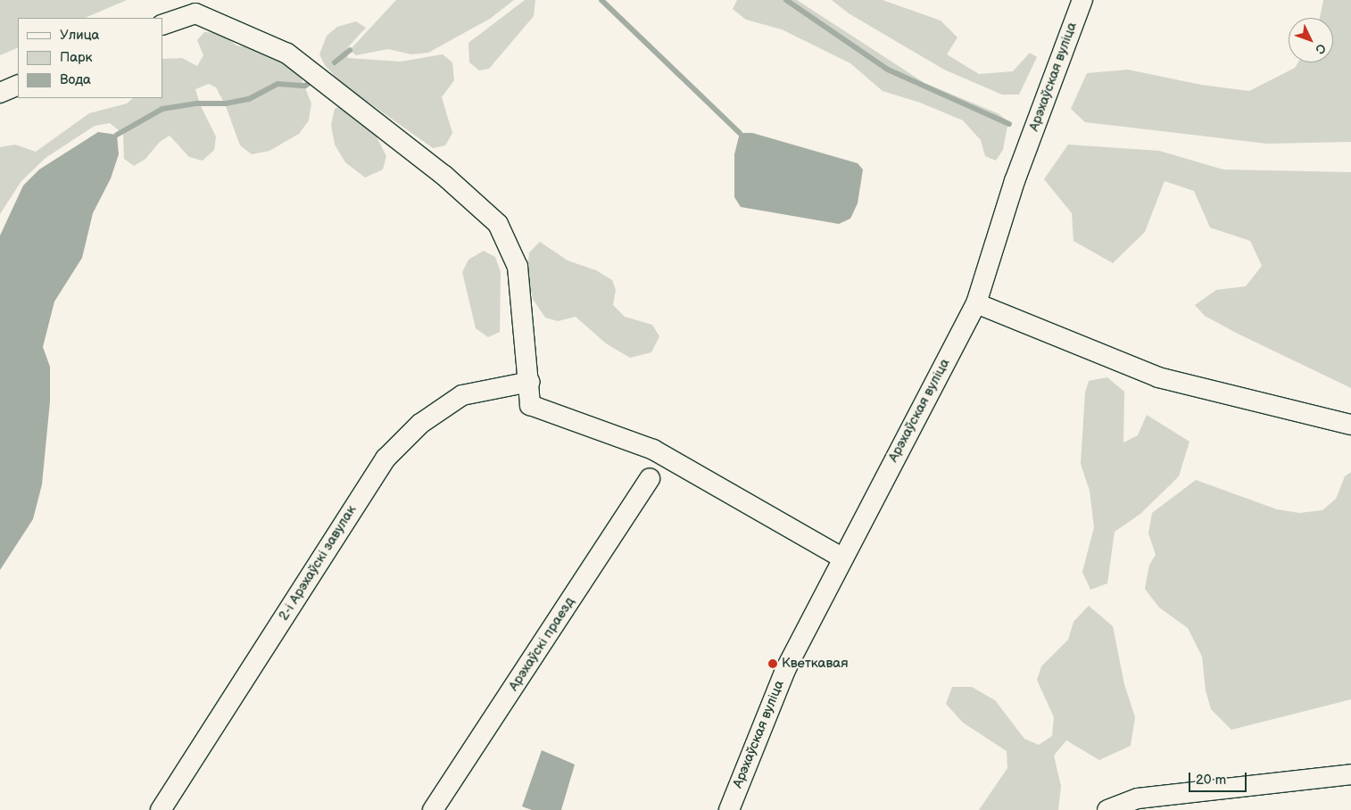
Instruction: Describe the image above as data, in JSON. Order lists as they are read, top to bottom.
{
  "streets": {
    "street": ["Арэхаўская вуліца", "2-і Арэхаўскі завулак", "Арэхаўскі праезд"]
  },
  "places": ["Кветкавая"],
  "legend": ["Улица", "Парк", "Вода"],
  "scale_bar": "20 m",
  "north": "bottom right"
}
